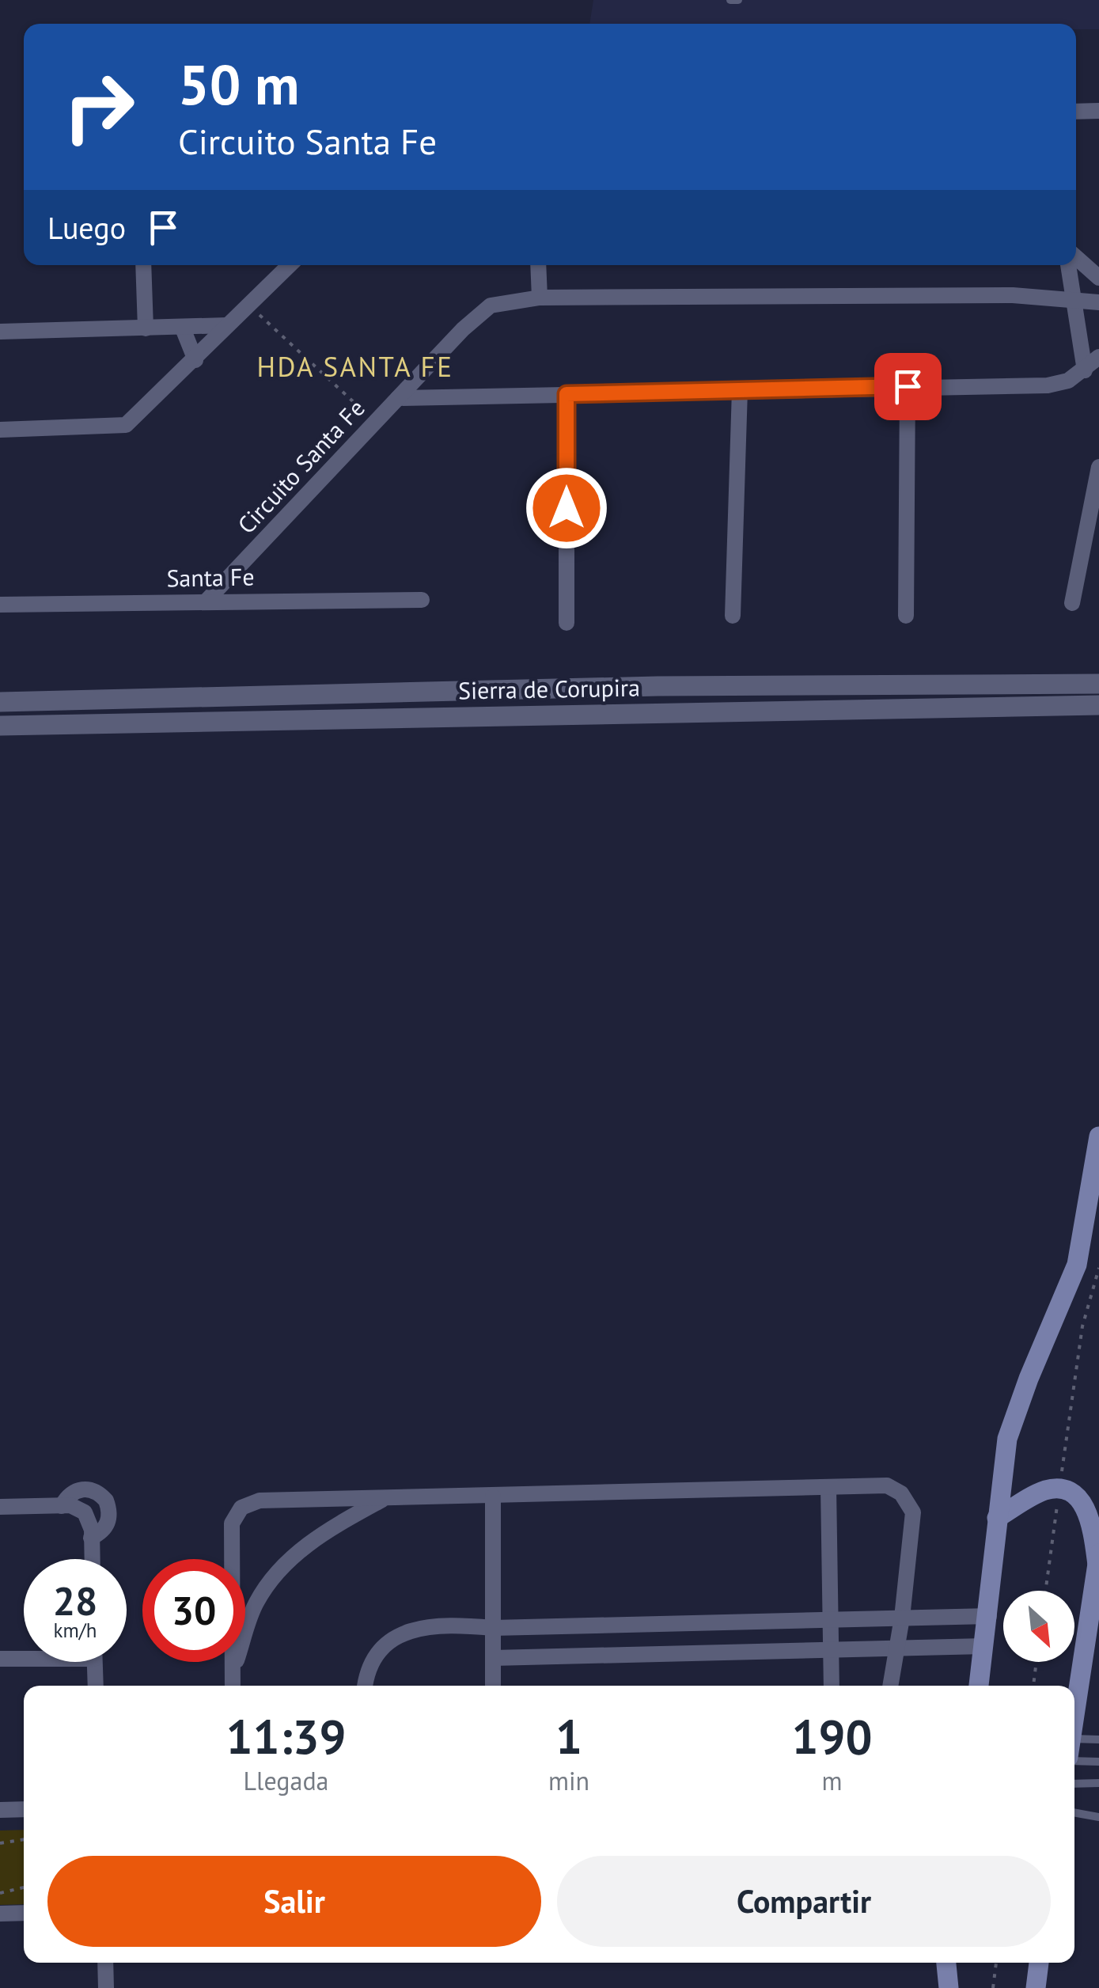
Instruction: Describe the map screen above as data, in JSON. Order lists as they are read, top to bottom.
{
  "streets": {
    "street": ["Circuito Santa Fe", "Santa Fe", "Sierra de Corupira"]
  },
  "crossings": [
    ["Circuito Santa Fe", "Santa Fe"]
  ],
  "districts": ["HDA SANTA FE"],
  "north": "bottom right",
  "page": {
    "turn": ["50 m", "Circuito Santa Fe"],
    "then": "Luego",
    "speed": "28 km/h",
    "limit": "30",
    "eta": [
      "11:39",
      "Llegada",
      "1",
      "min",
      "190",
      "m"
    ],
    "buttons": ["Salir", "Compartir"]
  }
}
